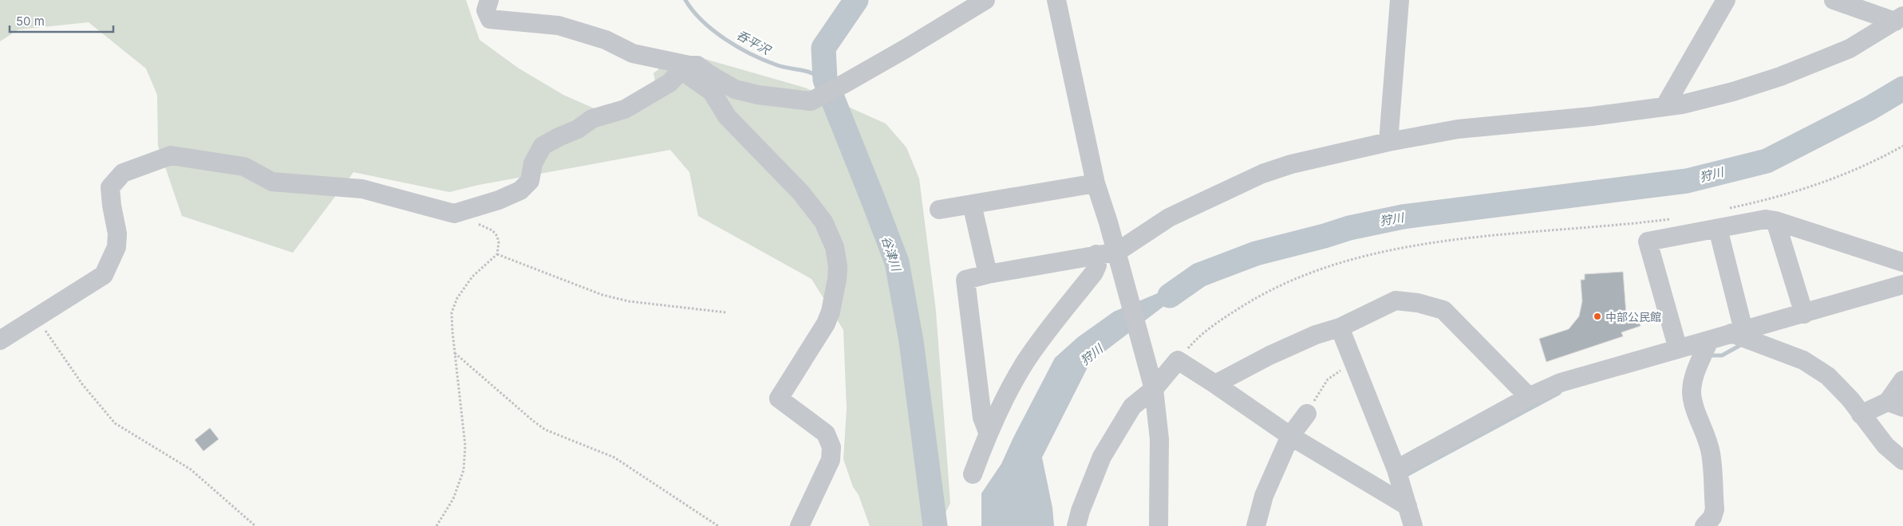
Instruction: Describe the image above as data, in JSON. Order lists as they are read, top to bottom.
{
  "water": ["呑平沢", "狩川", "谷津川"],
  "places": ["中部公民館"],
  "scale_bar": "50 m"
}
